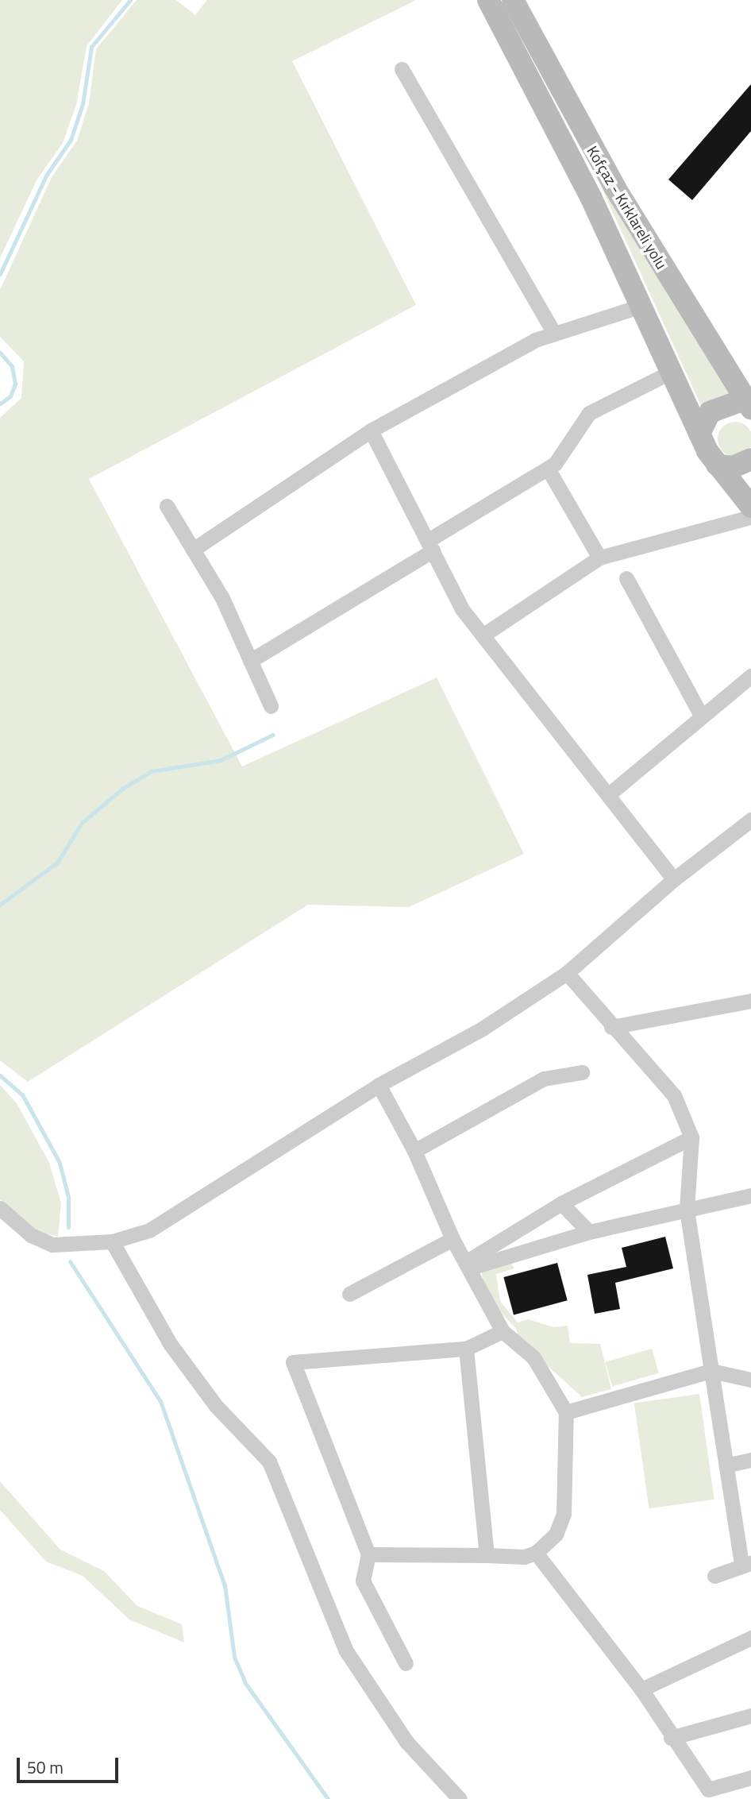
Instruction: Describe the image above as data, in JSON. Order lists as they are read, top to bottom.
{
  "streets": {
    "main road": ["Kofçaz - Kırklareli yolu"]
  },
  "scale_bar": "50 m"
}
